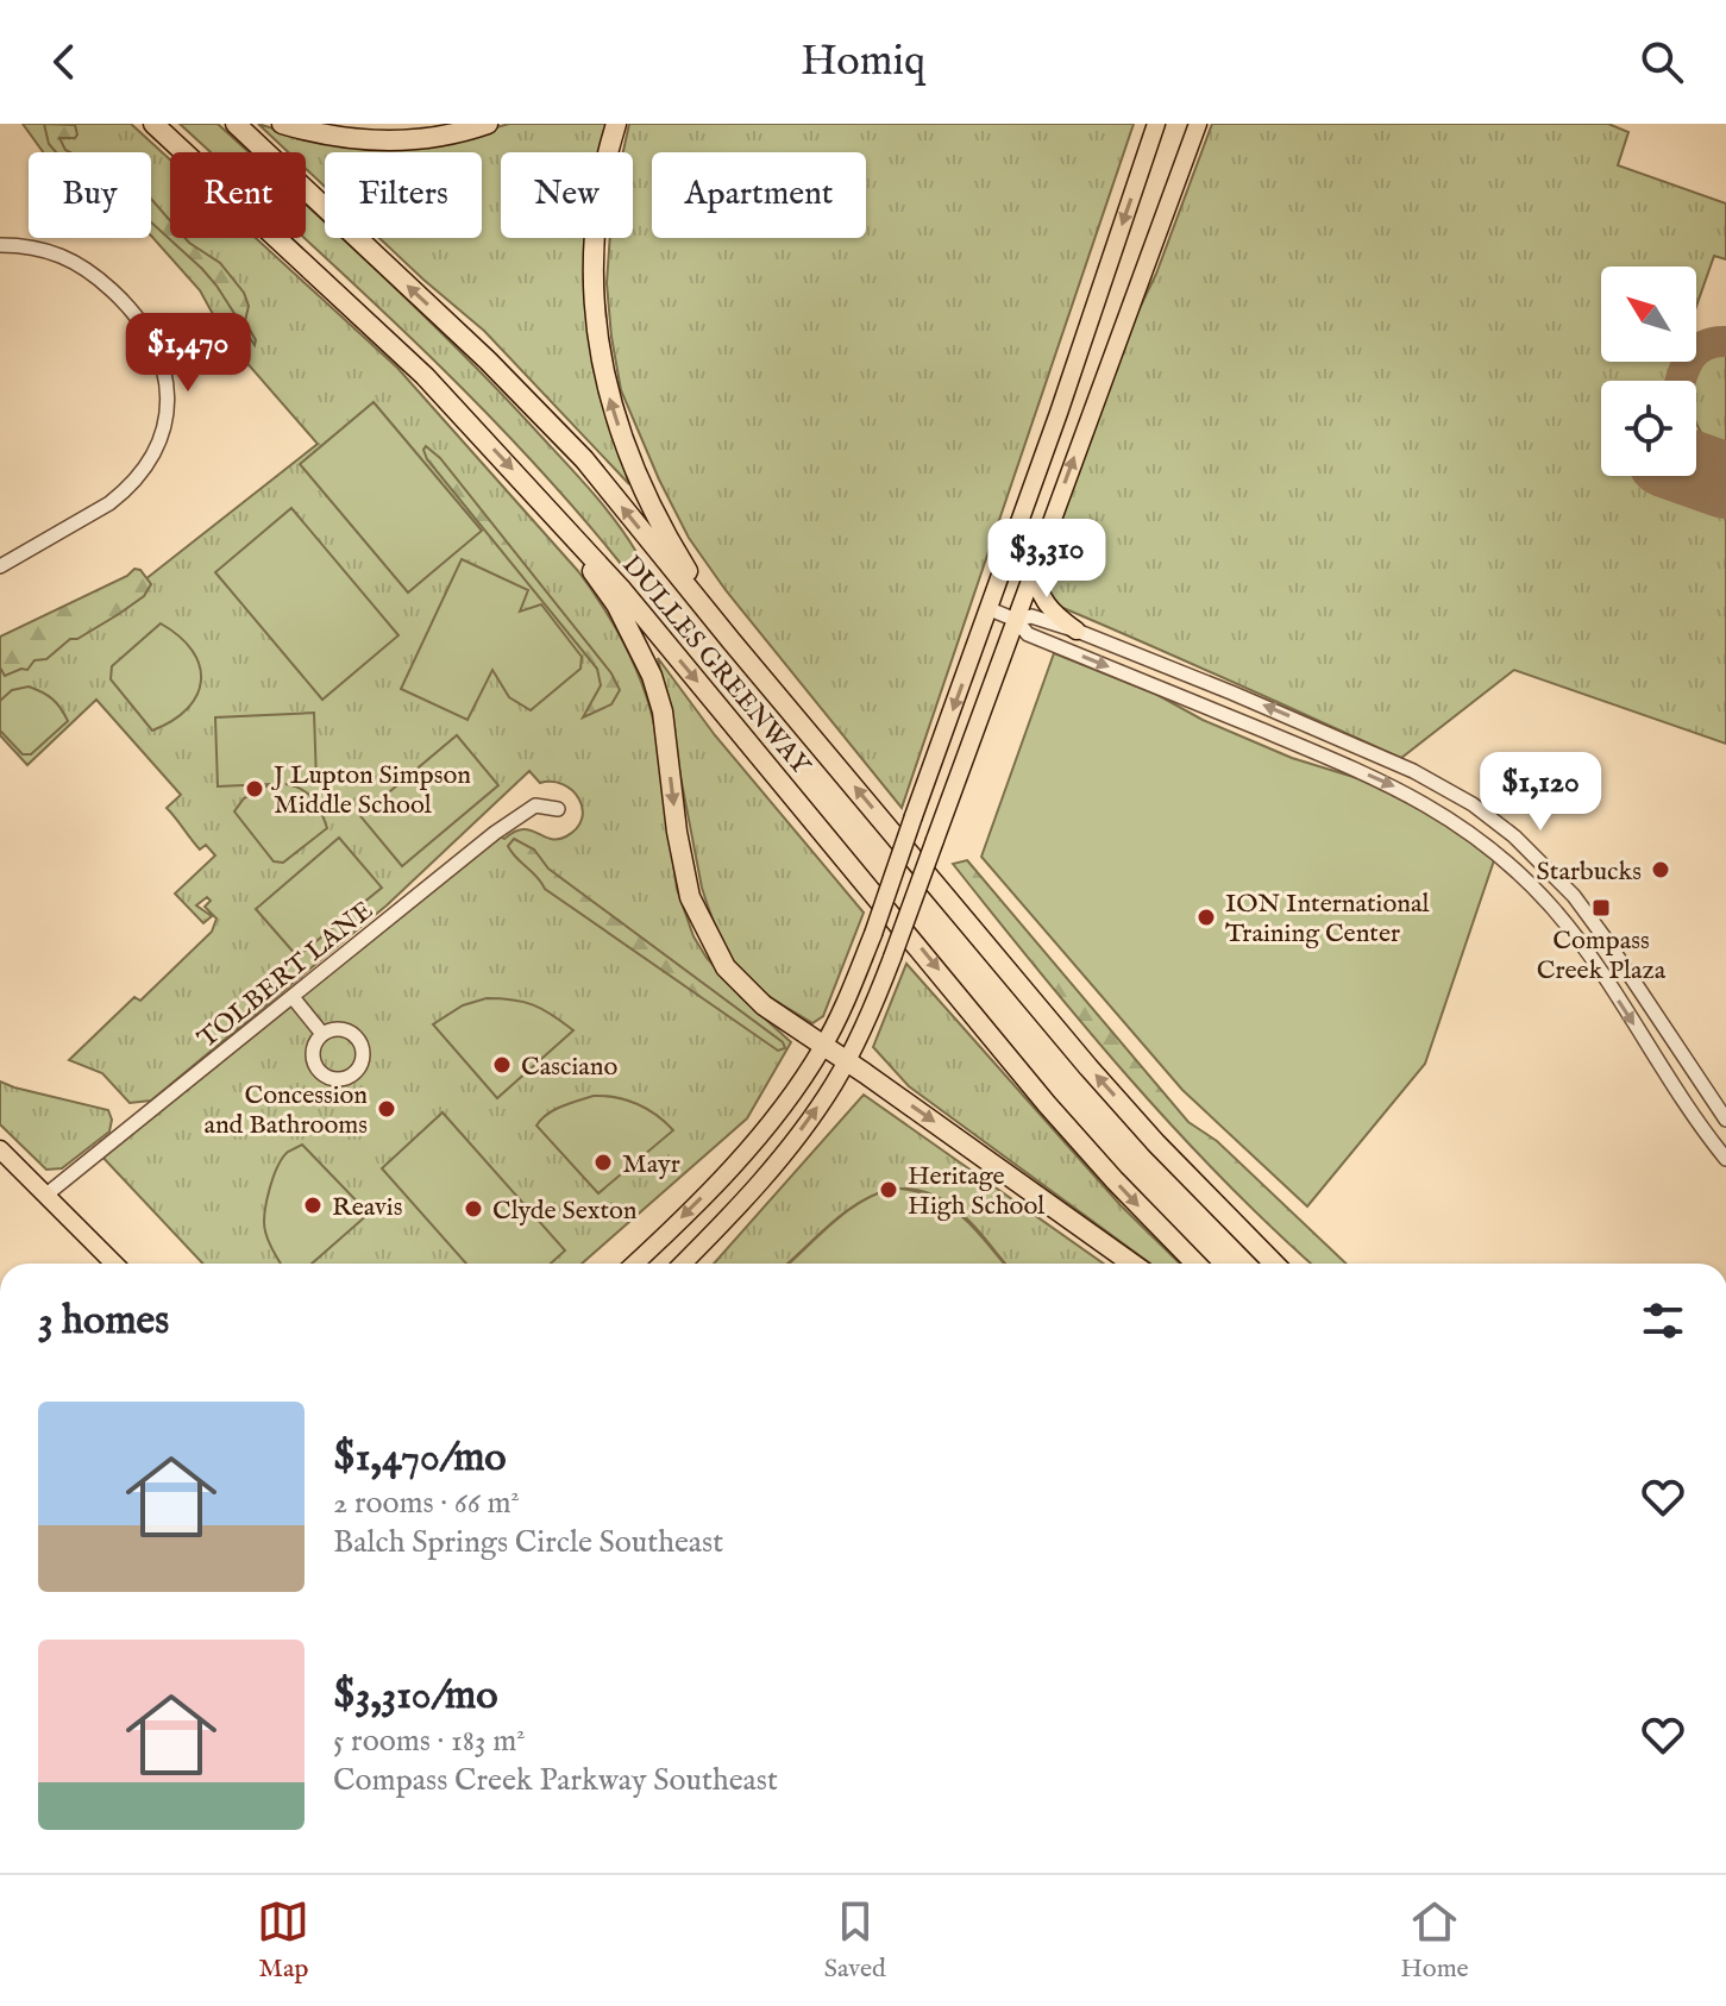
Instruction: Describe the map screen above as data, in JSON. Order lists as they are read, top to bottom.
{
  "streets": {
    "highway": ["DULLES GREENWAY"],
    "street": ["TOLBERT LANE"]
  },
  "places": {
    "other": [
      "J Lupton Simpson Middle School",
      "Starbucks",
      "ION International Training Center",
      "Casciano",
      "Concession and Bathrooms",
      "Mayr",
      "Heritage High School",
      "Reavis",
      "Clyde Sexton"
    ],
    "transit": ["Compass Creek Plaza"]
  },
  "north": "top left",
  "page": {
    "header": "Homiq",
    "chip": [
      "Buy",
      "Rent",
      "Filters",
      "New",
      "Apartment"
    ],
    "price": ["$1,470", "$3,310", "$1,120"],
    "heading": "3 homes",
    "list": [
      {
        "name": "$1,470/mo",
        "note": "2 rooms · 66 m² · Balch Springs Circle Southeast"
      },
      {
        "name": "$3,310/mo",
        "note": "5 rooms · 183 m² · Compass Creek Parkway Southeast"
      }
    ],
    "tabs": ["Map", "Saved", "Home"]
  }
}
